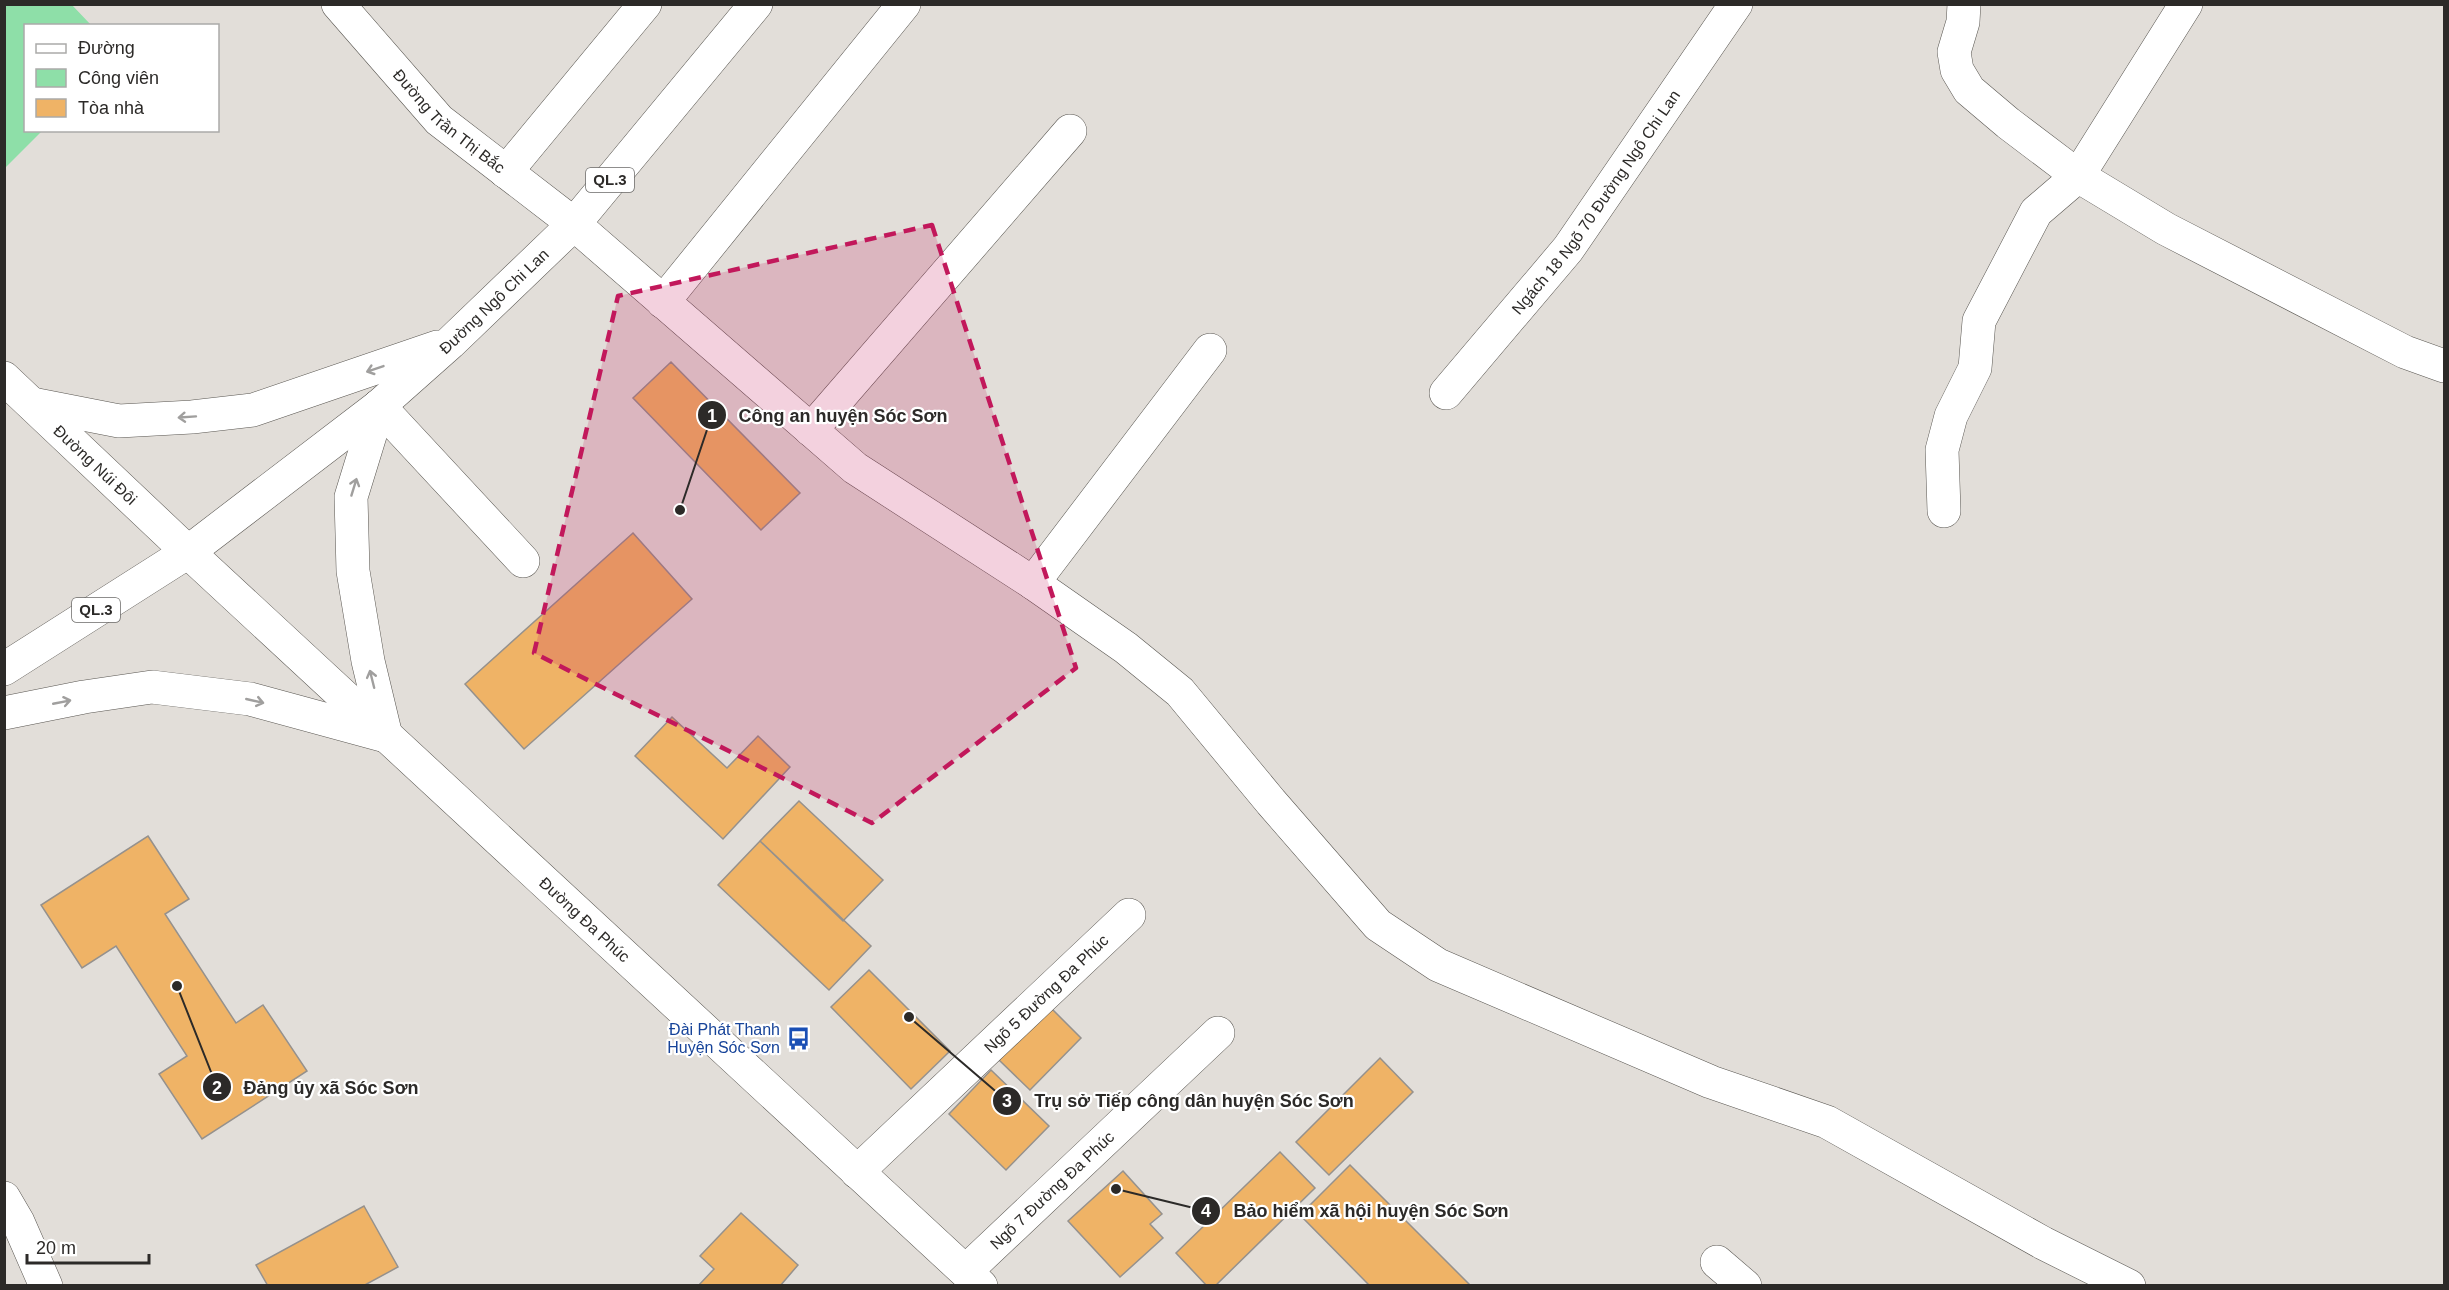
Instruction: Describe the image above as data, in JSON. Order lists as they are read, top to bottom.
{
  "streets": {
    "main road": [
      "Đường Trần Thị Bắc",
      "QL.3",
      "Ngách 18 Ngõ 70 Đường Ngô Chi Lan",
      "Đường Ngô Chi Lan",
      "Đường Núi Đôi",
      "Đường Đa Phúc",
      "Ngõ 5 Đường Đa Phúc",
      "Ngõ 7 Đường Đa Phúc"
    ]
  },
  "crossings": [
    ["Đường Trần Thị Bắc", "Đường Ngô Chi Lan"],
    ["QL.3", "Đường Ngô Chi Lan"],
    ["QL.3", "Đường Núi Đôi"],
    ["QL.3", "Đường Đa Phúc"],
    ["Đường Ngô Chi Lan", "Đường Núi Đôi"],
    ["Đường Ngô Chi Lan", "Đường Đa Phúc"],
    ["Đường Núi Đôi", "Đường Đa Phúc"],
    ["Đường Đa Phúc", "Ngõ 5 Đường Đa Phúc"],
    ["Đường Đa Phúc", "Ngõ 7 Đường Đa Phúc"]
  ],
  "places": {
    "other": [
      "Công an huyện Sóc Sơn",
      "Đảng ủy xã Sóc Sơn",
      "Trụ sở Tiếp công dân huyện Sóc Sơn",
      "Bảo hiểm xã hội huyện Sóc Sơn"
    ],
    "bus stop": ["Đài Phát Thanh Huyện Sóc Sơn"]
  },
  "legend": ["Đường", "Công viên", "Tòa nhà"],
  "scale_bar": "20 m"
}
